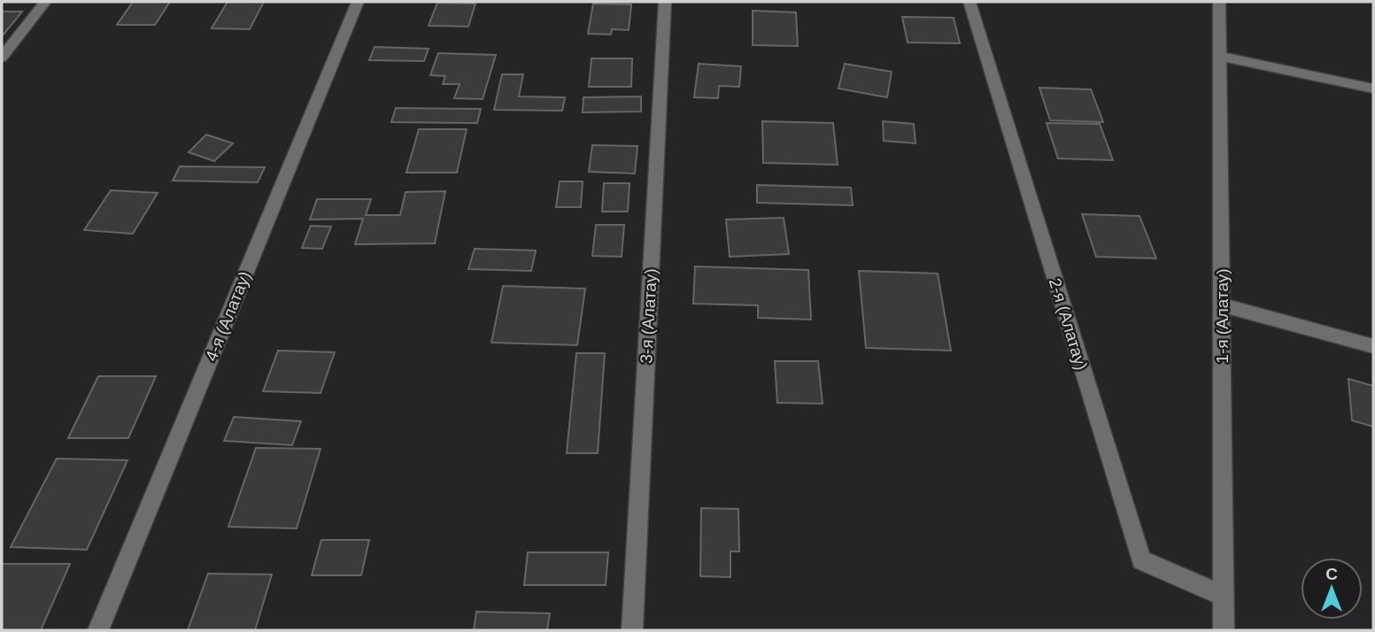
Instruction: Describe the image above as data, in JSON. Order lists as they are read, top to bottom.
{
  "streets": {
    "street": [
      "4-я (Алатау)",
      "3-я (Алатау)",
      "1-я (Алатау)",
      "2-я (Алатау)"
    ]
  },
  "crossings": [
    ["1-я (Алатау)", "2-я (Алатау)"]
  ],
  "north": "top"
}
